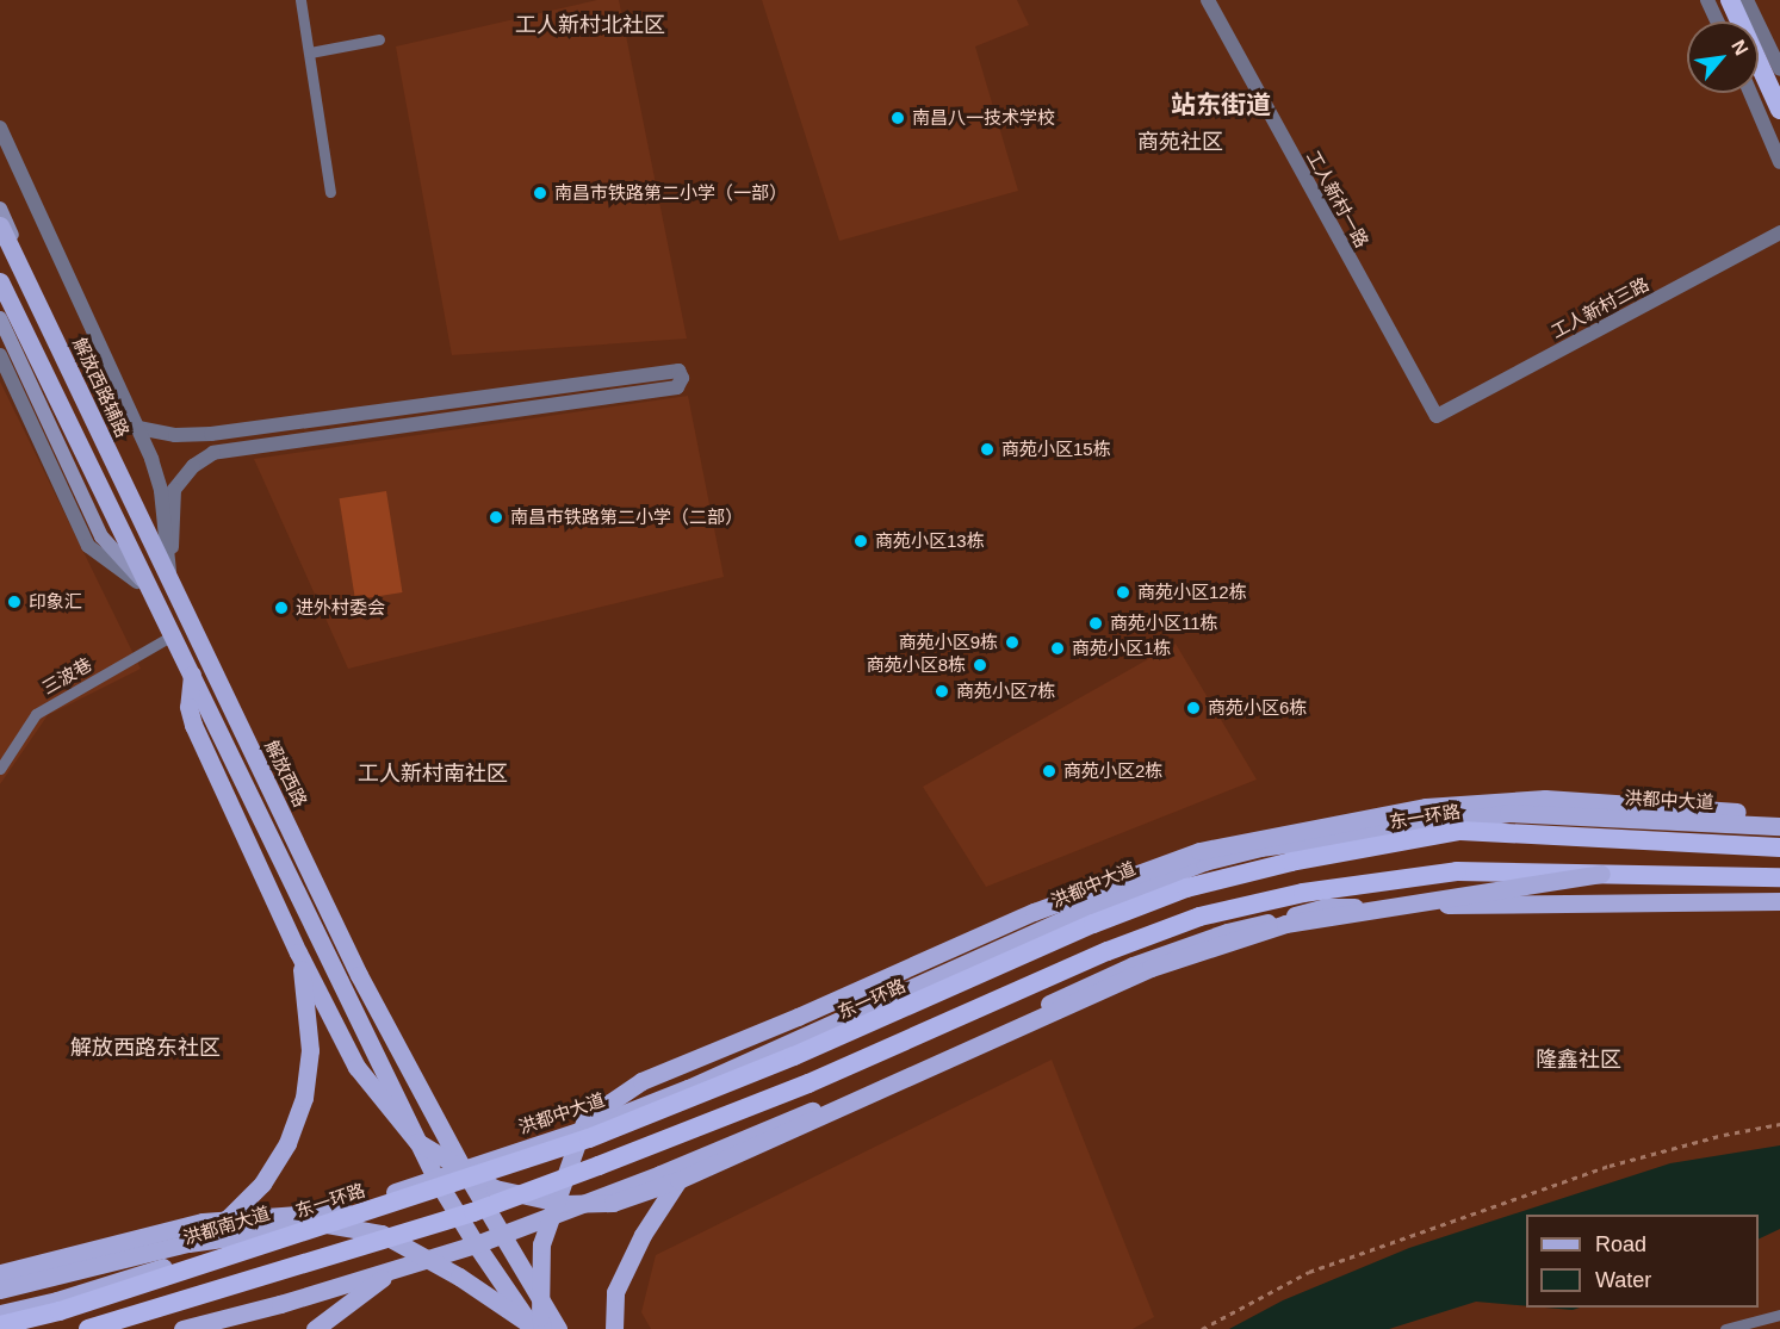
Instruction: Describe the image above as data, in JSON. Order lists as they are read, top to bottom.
{
  "streets": {
    "highway": ["东一环路"],
    "main road": [
      "解放西路辅路",
      "解放西路",
      "洪都中大道",
      "洪都南大道"
    ],
    "street": ["工人新村一路", "工人新村三路"],
    "lane": ["三波巷"]
  },
  "crossings": [
    ["工人新村一路", "工人新村三路"],
    ["解放西路辅路", "解放西路"],
    ["解放西路", "洪都中大道"],
    ["解放西路", "洪都南大道"],
    ["洪都中大道", "洪都南大道"]
  ],
  "districts": [
    "工人新村北社区",
    "站东街道",
    "商苑社区",
    "工人新村南社区",
    "解放西路东社区",
    "隆鑫社区"
  ],
  "places": [
    "南昌八一技术学校",
    "南昌市铁路第二小学（一部）",
    "商苑小区15栋",
    "南昌市铁路第二小学（二部）",
    "商苑小区13栋",
    "商苑小区12栋",
    "印象汇",
    "进外村委会",
    "商苑小区11栋",
    "商苑小区9栋",
    "商苑小区1栋",
    "商苑小区8栋",
    "商苑小区7栋",
    "商苑小区6栋",
    "商苑小区2栋"
  ],
  "legend": ["Road", "Water"],
  "north": "top right"
}
